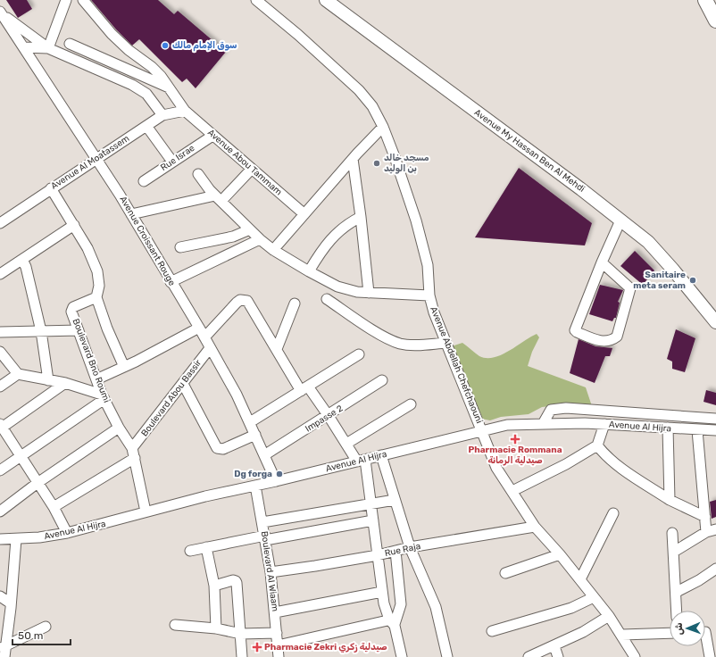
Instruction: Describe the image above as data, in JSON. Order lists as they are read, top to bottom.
{
  "streets": {
    "main road": ["Avenue My Hassan Ben Al Mehdi"],
    "street": [
      "Rue Israe",
      "Avenue Al Moatassem",
      "Avenue Abou Tammam",
      "Avenue Croissant Rouge",
      "Boulevard Bno Roumi",
      "Avenue Abdellah Chefchaouni",
      "Boulevard Abou Bassir",
      "Impasse 2",
      "Avenue Al Hijra",
      "Rue Raja",
      "Boulevard Al Wiaam"
    ]
  },
  "crossings": [
    ["Rue Israe", "Avenue Abou Tammam"],
    ["Avenue Al Moatassem", "Avenue Abou Tammam"],
    ["Avenue Al Moatassem", "Avenue Croissant Rouge"],
    ["Avenue Croissant Rouge", "Boulevard Abou Bassir"],
    ["Avenue Croissant Rouge", "Impasse 2"],
    ["Avenue Croissant Rouge", "Avenue Al Hijra"],
    ["Boulevard Bno Roumi", "Boulevard Abou Bassir"],
    ["Boulevard Bno Roumi", "Avenue Al Hijra"],
    ["Avenue Abdellah Chefchaouni", "Avenue Al Hijra"],
    ["Avenue Abdellah Chefchaouni", "Rue Raja"],
    ["Avenue Al Hijra", "Boulevard Al Wiaam"],
    ["Rue Raja", "Boulevard Al Wiaam"]
  ],
  "places": {
    "other": [
      "سوق الإمام مالك",
      "مسجد خالد بن الوليد",
      "Sanitaire meta seram",
      "Dg forga"
    ],
    "health": ["Pharmacie Rommana صيدلية الرمانة", "Pharmacie Zekri صيدلية زكري"]
  },
  "scale_bar": "50 m",
  "north": "left"
}
